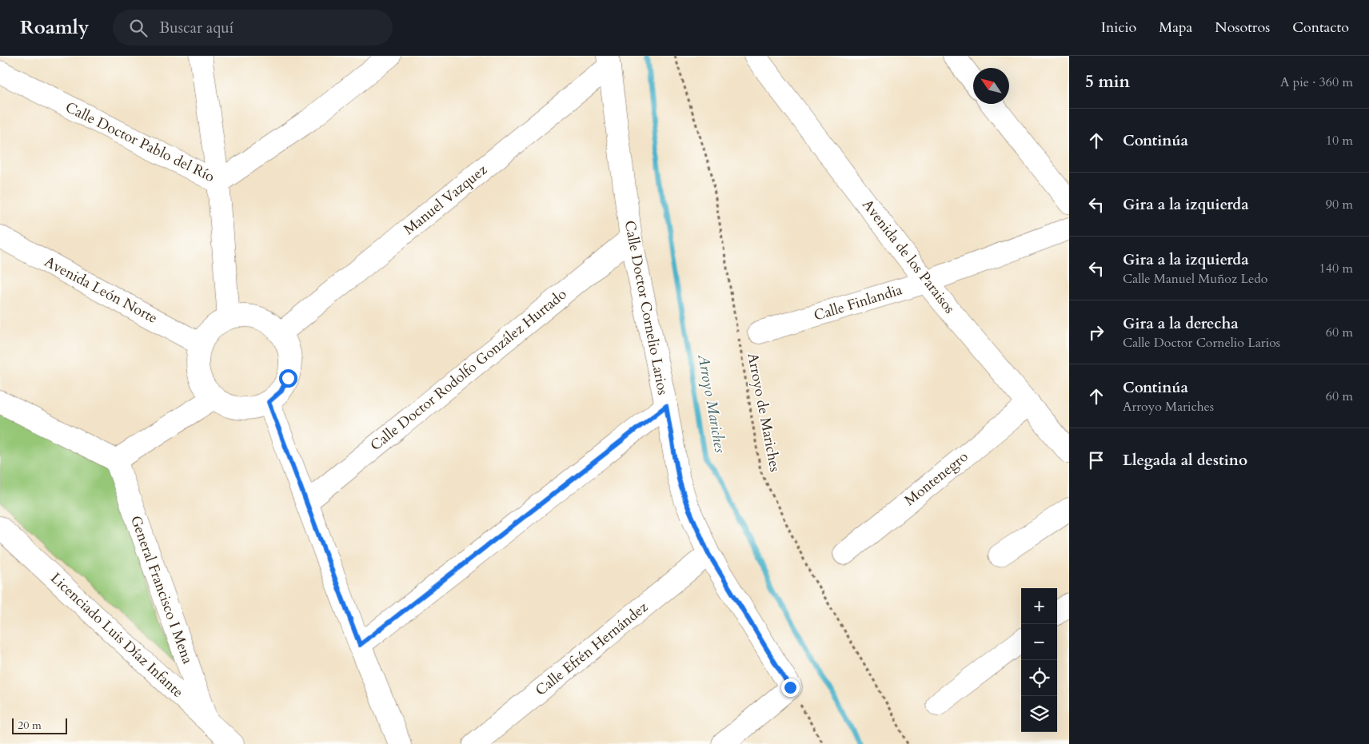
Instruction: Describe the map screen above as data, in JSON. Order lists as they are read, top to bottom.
{
  "streets": {
    "street": [
      "Calle Doctor Pablo del Río",
      "Manuel Vazquez",
      "Avenida de los Paraisos",
      "Avenida León Norte",
      "Calle Finlandia",
      "Calle Doctor Cornelio Larios",
      "Calle Doctor Rodolfo González Hurtado",
      "Montenegro",
      "General Francisco I Mena",
      "Licenciado Luis Díaz Infante",
      "Calle Efrén Hernández"
    ],
    "path": ["Arroyo de Mariches"]
  },
  "crossings": [
    ["Manuel Vazquez", "Avenida León Norte"],
    ["Manuel Vazquez", "Calle Doctor Cornelio Larios"],
    ["Avenida de los Paraisos", "Calle Finlandia"],
    ["Avenida de los Paraisos", "Montenegro"],
    ["Calle Doctor Cornelio Larios", "Calle Doctor Rodolfo González Hurtado"],
    ["Calle Doctor Cornelio Larios", "Calle Efrén Hernández"],
    ["General Francisco I Mena", "Licenciado Luis Díaz Infante"]
  ],
  "water": ["Arroyo Mariches"],
  "scale_bar": "20 m",
  "north": "top left",
  "page": {
    "header": "Roamly",
    "search": "Buscar aquí",
    "nav": [
      "Inicio",
      "Mapa",
      "Nosotros",
      "Contacto"
    ],
    "heading": ["5 min", "A pie · 360 m"],
    "list": [
      ["Continúa", "10 m"],
      ["Gira a la izquierda", "90 m"],
      ["Gira a la izquierda", "Calle Manuel Muñoz Ledo", "140 m"],
      ["Gira a la derecha", "Calle Doctor Cornelio Larios", "60 m"],
      ["Continúa", "Arroyo Mariches", "60 m"],
      "Llegada al destino"
    ],
    "map_buttons": ["+", "−"],
    "scale": "20 m"
  }
}
